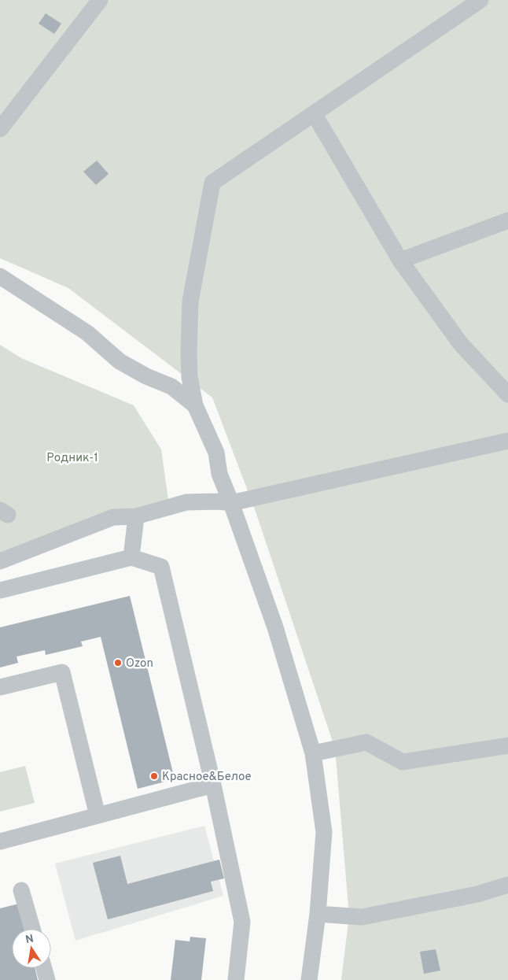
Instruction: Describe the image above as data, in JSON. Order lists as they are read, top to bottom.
{
  "parks": ["Родник-1"],
  "places": ["Ozon", "Красное&Белое"],
  "north": "top"
}
